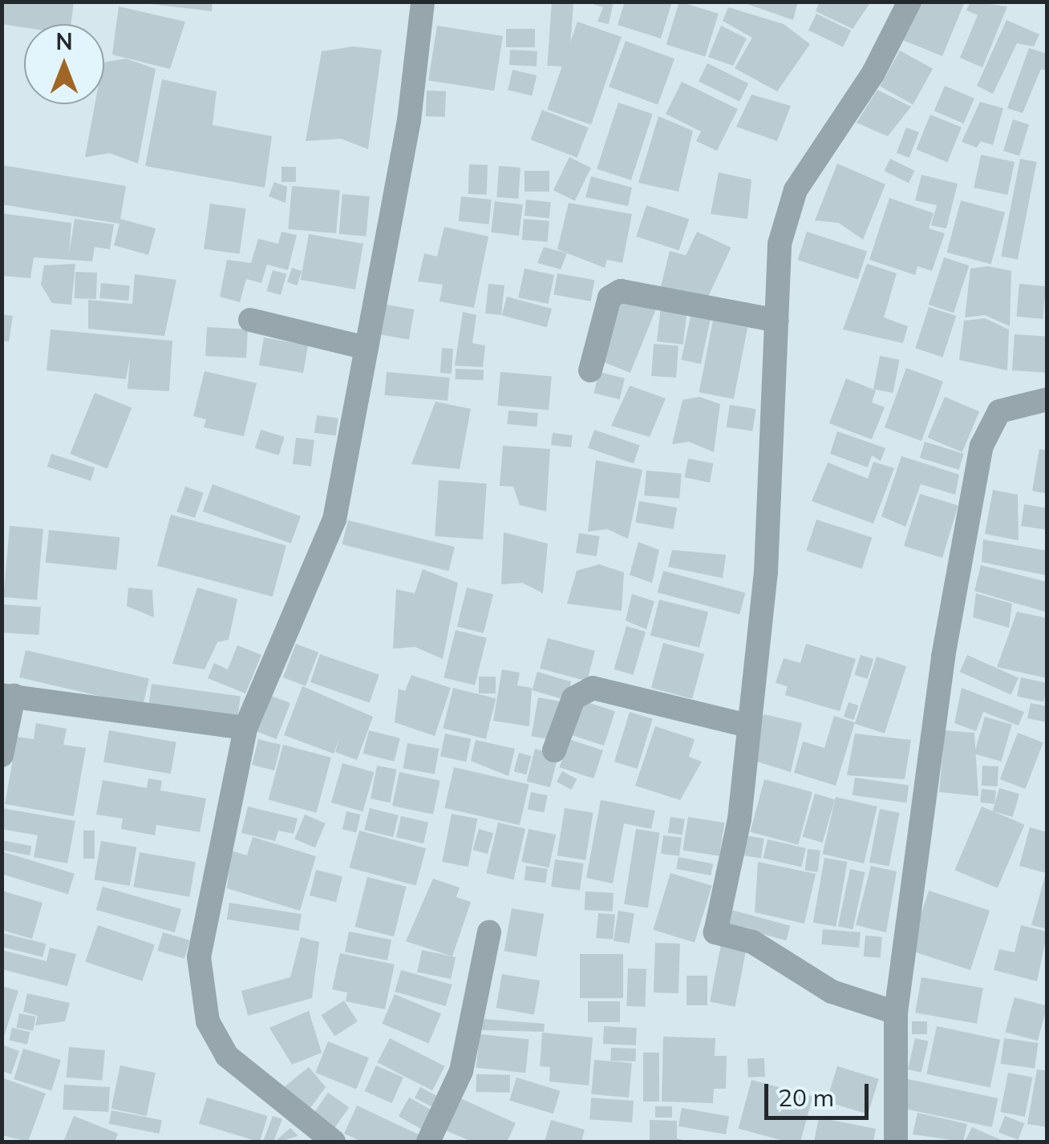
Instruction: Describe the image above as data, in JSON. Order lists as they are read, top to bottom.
{
  "scale_bar": "20 m",
  "north": "top"
}
